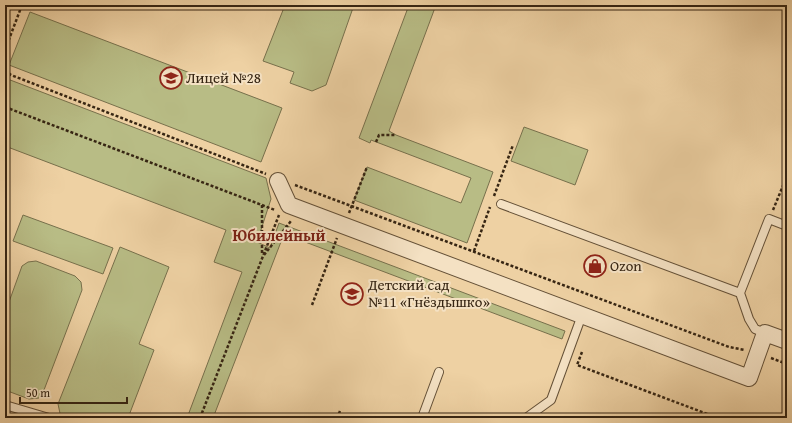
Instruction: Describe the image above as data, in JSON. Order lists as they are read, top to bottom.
{
  "districts": ["Юбилейный"],
  "places": {
    "school or university": ["Лицей №28", "Детский сад №11 «Гнёздышко»"],
    "shop": ["Ozon"]
  },
  "scale_bar": "50 m"
}
